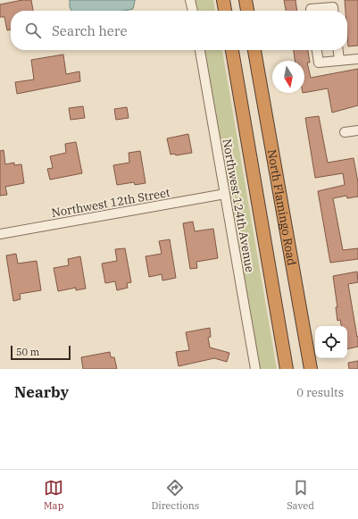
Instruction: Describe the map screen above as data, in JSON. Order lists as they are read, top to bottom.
{
  "streets": {
    "highway": ["North Flamingo Road"],
    "street": ["Northwest 12th Street", "Northwest 124th Avenue"]
  },
  "crossings": [
    ["Northwest 12th Street", "Northwest 124th Avenue"]
  ],
  "scale_bar": "50 m",
  "north": "bottom",
  "page": {
    "search": "Search here",
    "scale": "50 m",
    "heading": ["Nearby", "0 results"],
    "nav": ["Map", "Directions", "Saved"]
  }
}
